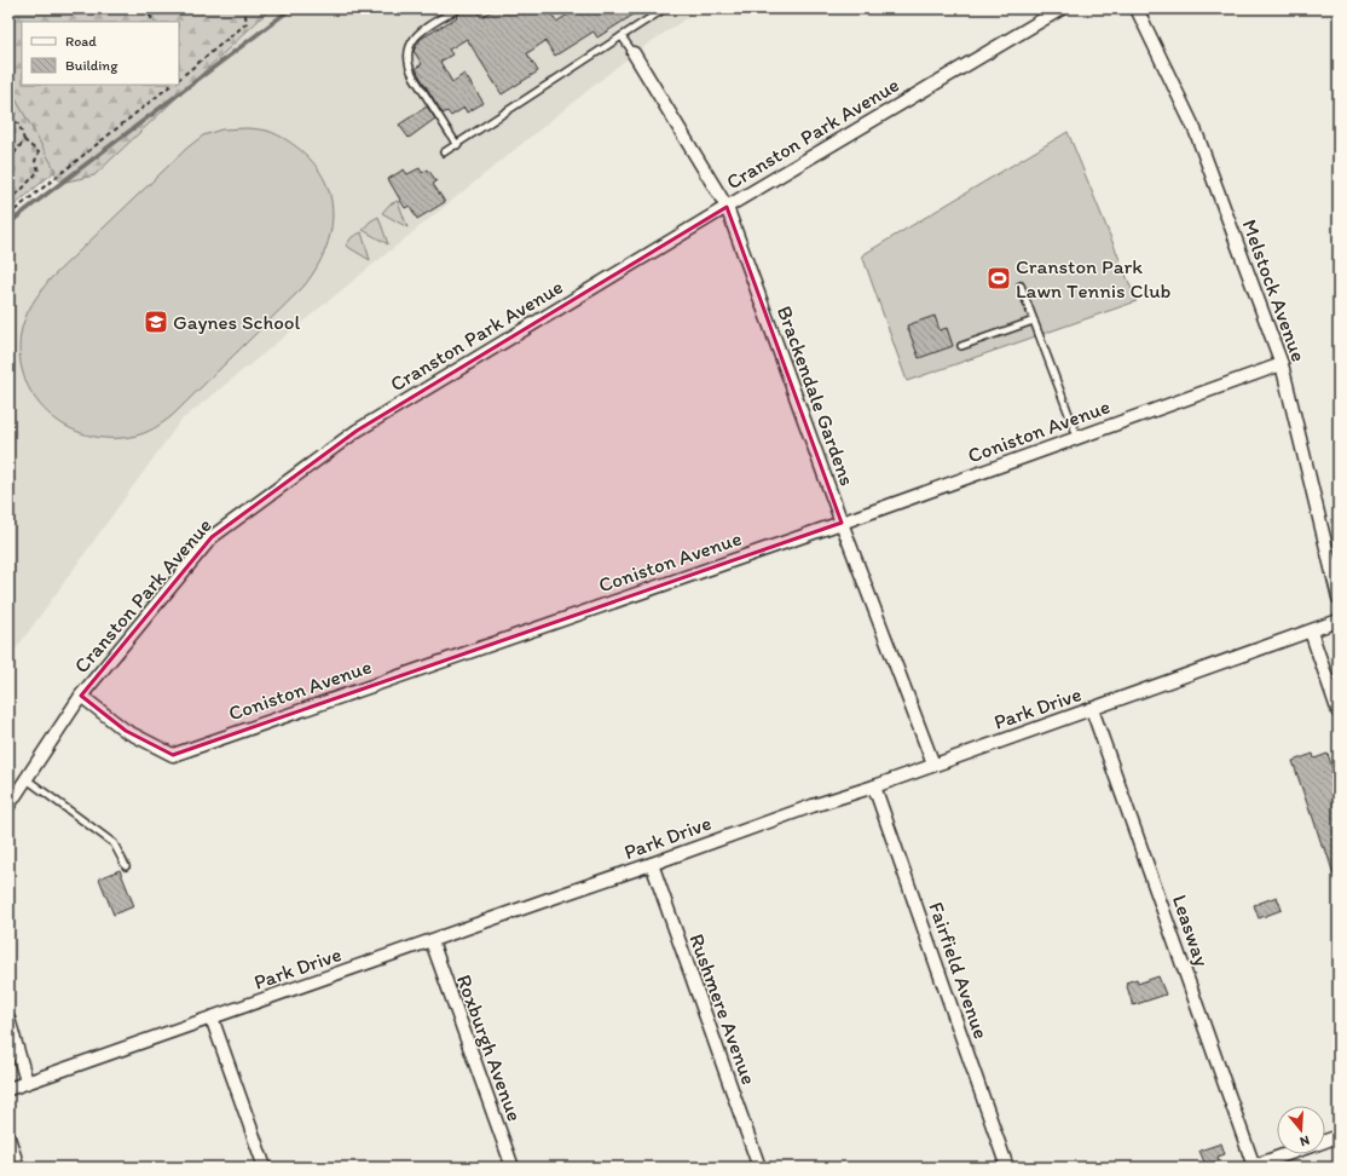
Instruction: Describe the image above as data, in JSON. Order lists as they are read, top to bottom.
{
  "streets": {
    "street": [
      "Cranston Park Avenue",
      "Melstock Avenue",
      "Brackendale Gardens",
      "Coniston Avenue",
      "Park Drive",
      "Leasway",
      "Fairfield Avenue",
      "Rushmere Avenue",
      "Roxburgh Avenue"
    ]
  },
  "crossings": [
    ["Cranston Park Avenue", "Brackendale Gardens"],
    ["Cranston Park Avenue", "Coniston Avenue"],
    ["Melstock Avenue", "Coniston Avenue"],
    ["Brackendale Gardens", "Coniston Avenue"],
    ["Brackendale Gardens", "Park Drive"],
    ["Park Drive", "Leasway"],
    ["Park Drive", "Fairfield Avenue"],
    ["Park Drive", "Rushmere Avenue"],
    ["Park Drive", "Roxburgh Avenue"]
  ],
  "places": {
    "sports": ["Cranston Park Lawn Tennis Club"],
    "school or university": ["Gaynes School"]
  },
  "legend": ["Road", "Building"],
  "north": "bottom"
}
